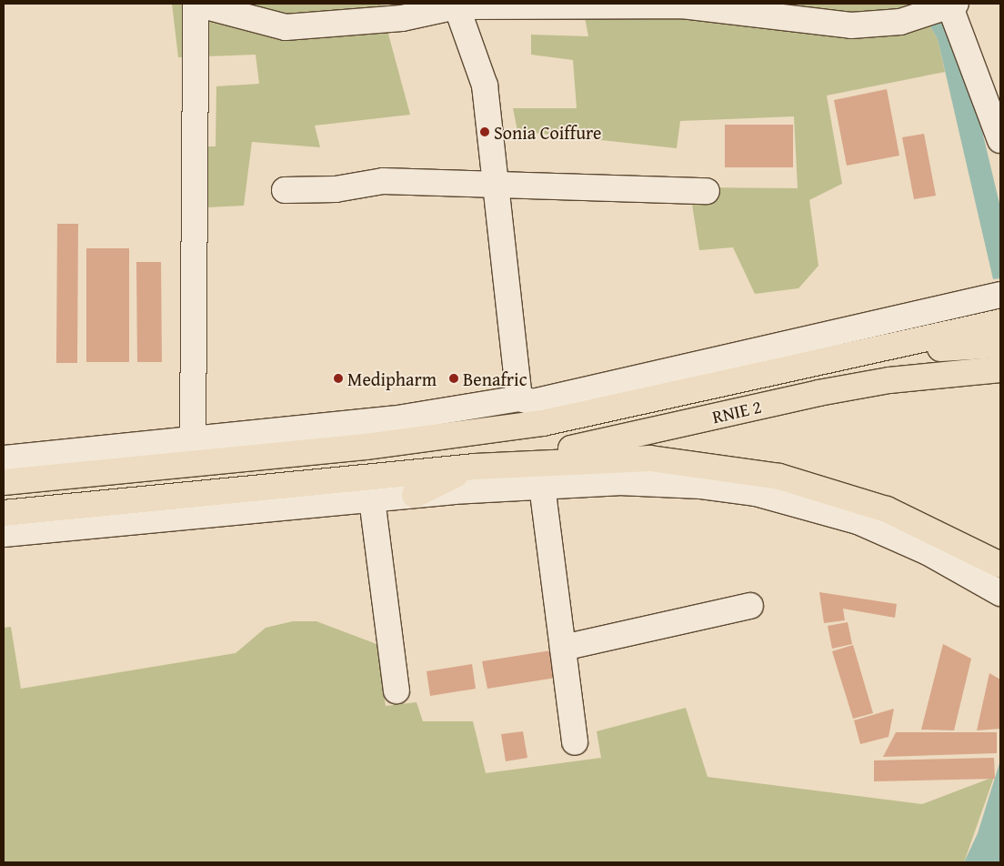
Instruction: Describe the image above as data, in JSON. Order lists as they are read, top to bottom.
{
  "streets": {
    "highway": ["RNIE 2"]
  },
  "places": ["Sonia Coiffure", "Medipharm", "Benafric"]
}
